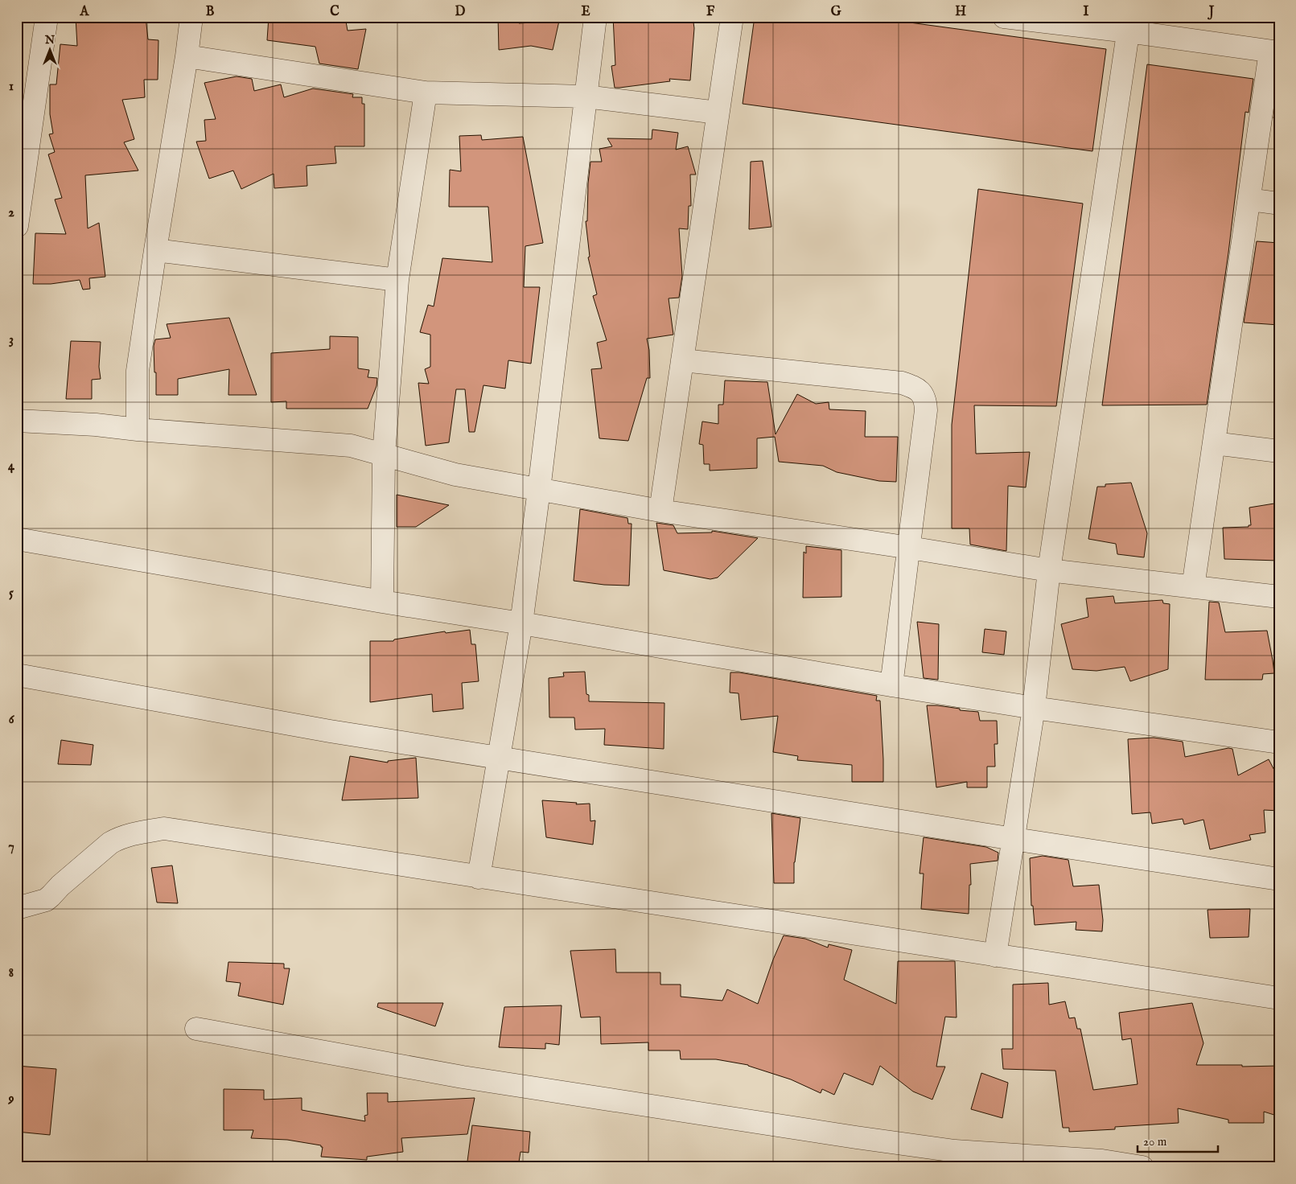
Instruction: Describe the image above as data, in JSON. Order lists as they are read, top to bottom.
{
  "scale_bar": "20 m",
  "north": "top",
  "grid": {
    "columns": [
      "A",
      "B",
      "C",
      "D",
      "E",
      "F",
      "G",
      "H",
      "I",
      "J"
    ],
    "rows": [
      "1",
      "2",
      "3",
      "4",
      "5",
      "6",
      "7",
      "8",
      "9"
    ]
  }
}
